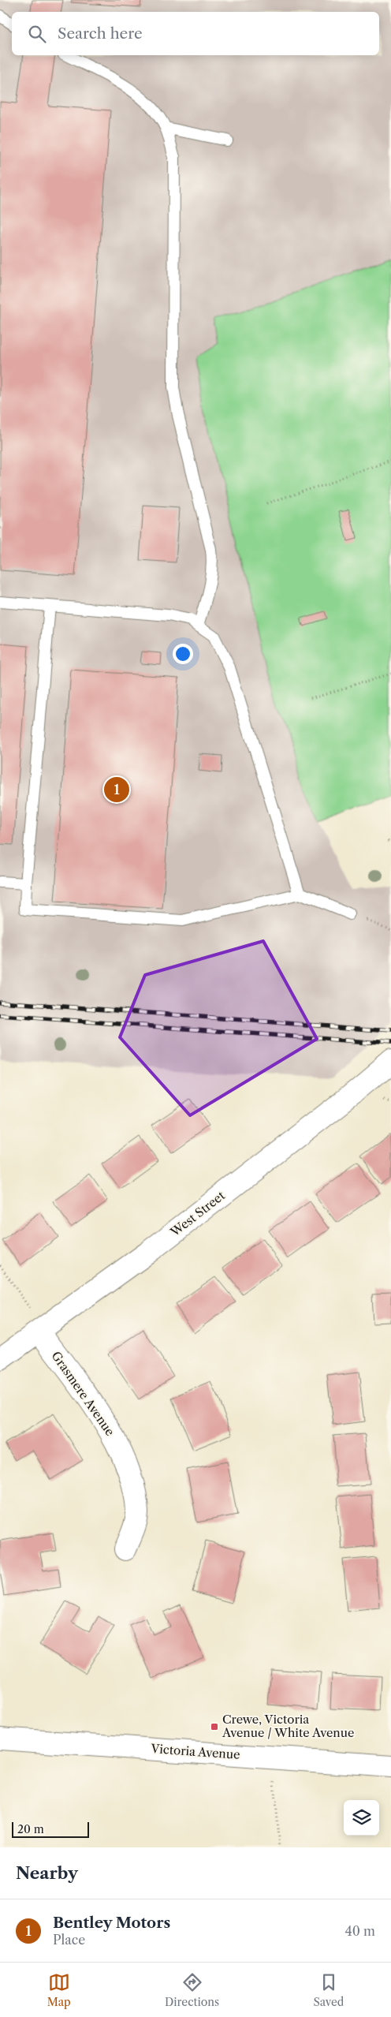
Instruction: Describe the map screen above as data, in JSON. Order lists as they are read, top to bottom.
{
  "streets": {
    "street": ["West Street", "Grasmere Avenue", "Victoria Avenue"]
  },
  "crossings": [
    ["West Street", "Grasmere Avenue"]
  ],
  "places": {
    "transit": ["Crewe, Victoria Avenue / White Avenue"]
  },
  "scale_bar": "20 m",
  "page": {
    "search": "Search here",
    "pins": "1",
    "scale": "20 m",
    "heading": "Nearby",
    "list": [
      {
        "mark": "1",
        "name": "Bentley Motors",
        "note": "Place",
        "value": "40 m"
      }
    ],
    "nav": ["Map", "Directions", "Saved"]
  }
}
